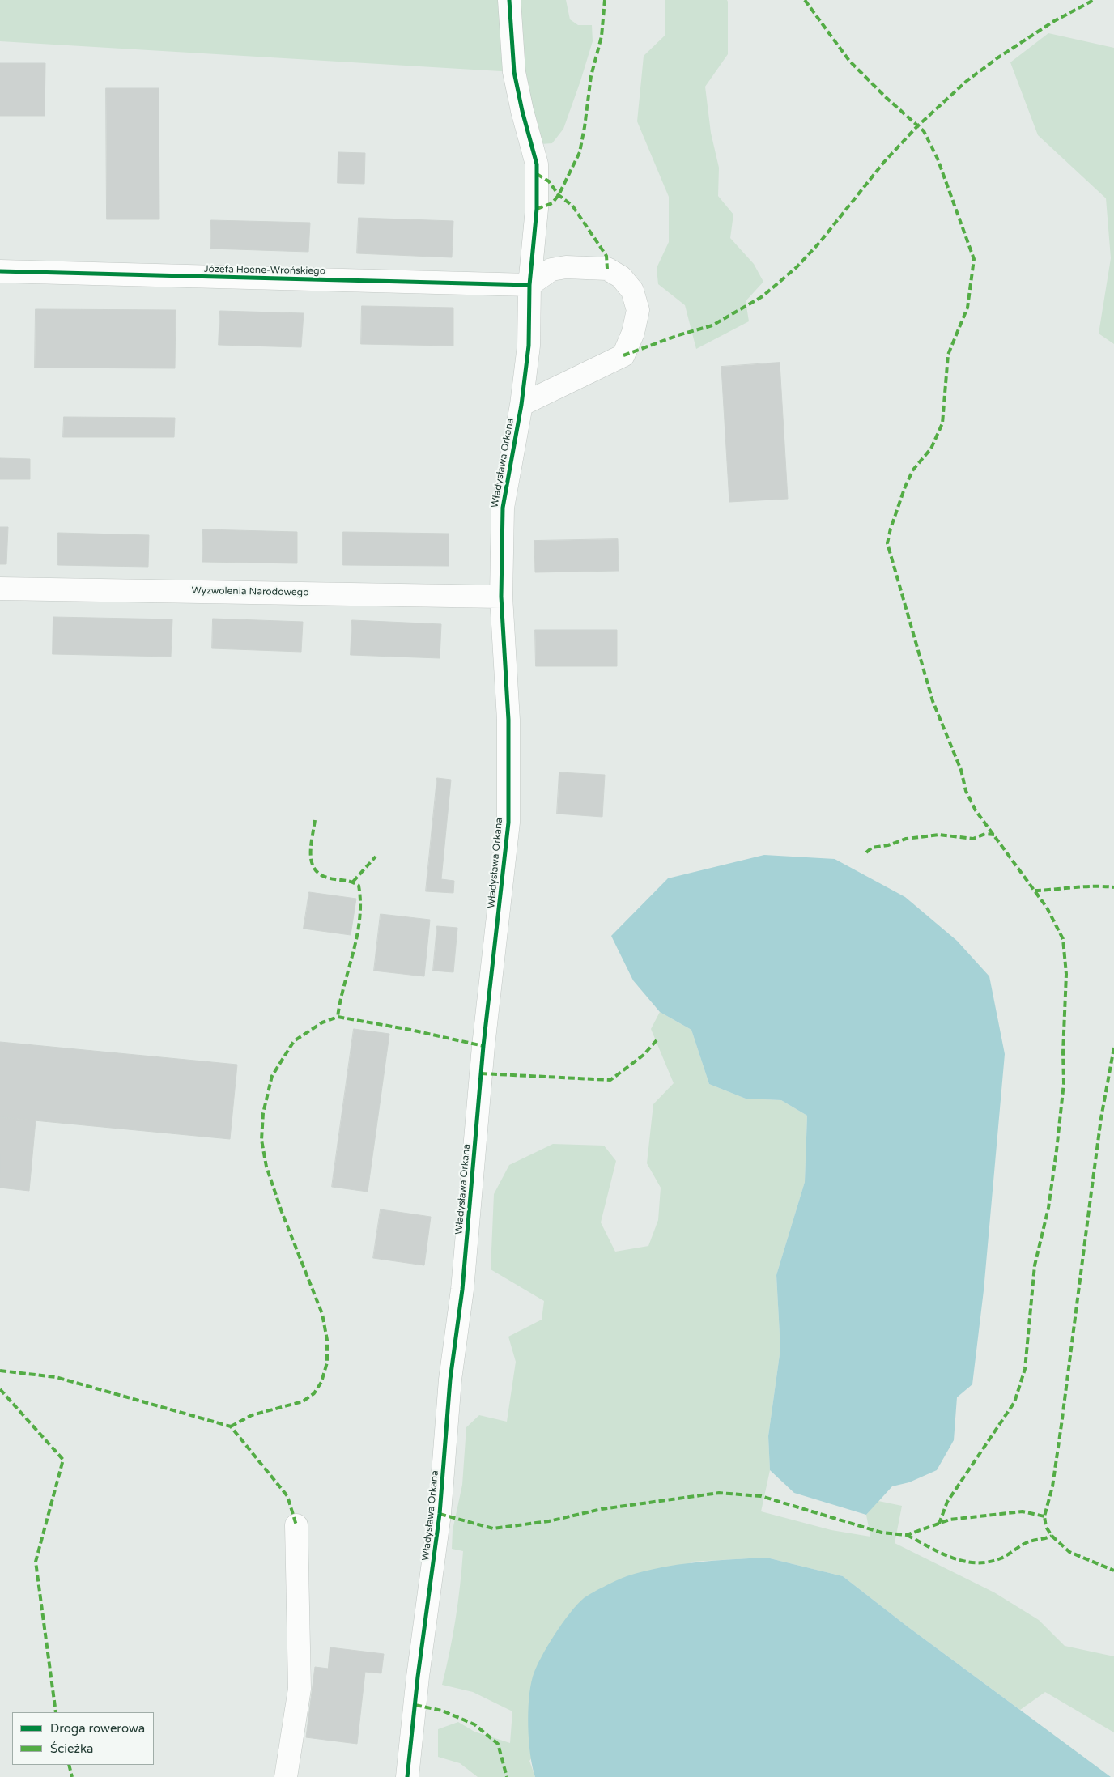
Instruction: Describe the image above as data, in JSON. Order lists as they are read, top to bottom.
{
  "streets": {
    "street": ["Józefa Hoene-Wrońskiego", "Władysława Orkana", "Wyzwolenia Narodowego"]
  },
  "crossings": [
    ["Józefa Hoene-Wrońskiego", "Władysława Orkana"],
    ["Władysława Orkana", "Wyzwolenia Narodowego"]
  ],
  "legend": ["Droga rowerowa", "Ścieżka"]
}
